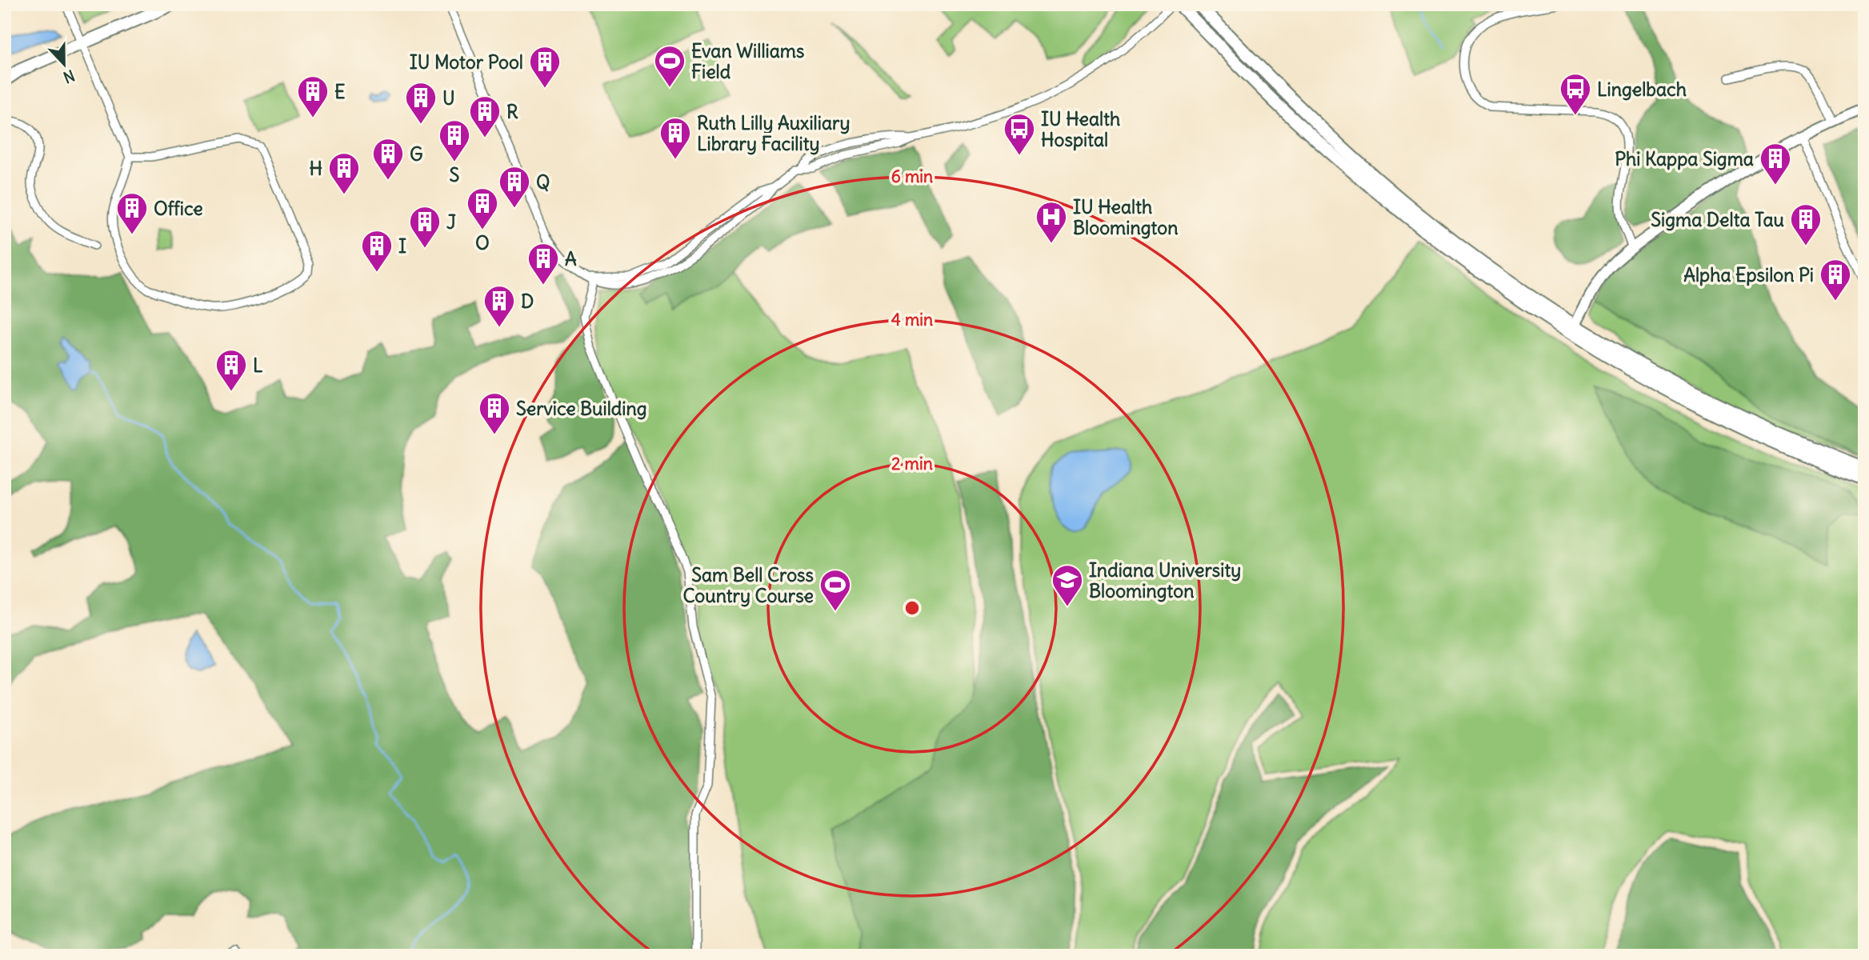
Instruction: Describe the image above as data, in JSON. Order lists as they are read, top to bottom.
{
  "places": {
    "sports": ["Evan Williams Field", "Sam Bell Cross Country Course"],
    "building": [
      "IU Motor Pool",
      "E",
      "U",
      "R",
      "Ruth Lilly Auxiliary Library Facility",
      "S",
      "G",
      "Phi Kappa Sigma",
      "H",
      "Q",
      "O",
      "Office",
      "Sigma Delta Tau",
      "J",
      "I",
      "A",
      "Alpha Epsilon Pi",
      "D",
      "L",
      "Service Building"
    ],
    "bus stop": ["Lingelbach", "IU Health Hospital"],
    "hospital": ["IU Health Bloomington"],
    "school or university": ["Indiana University Bloomington"]
  },
  "north": "bottom",
  "rings": ["6 min", "4 min", "2 min"]
}
